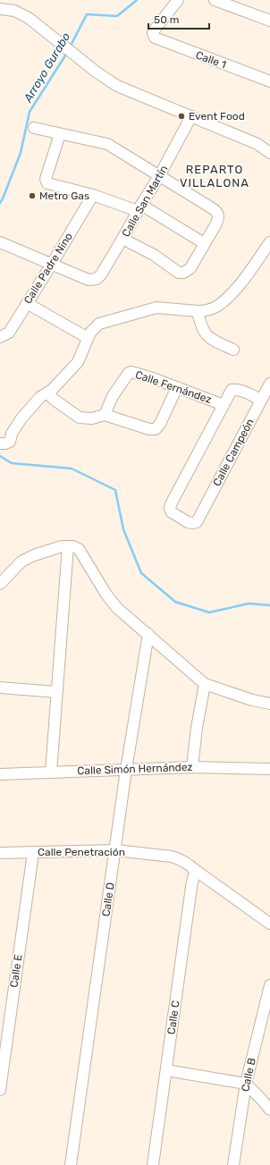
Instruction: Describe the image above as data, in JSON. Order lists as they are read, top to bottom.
{
  "streets": {
    "street": [
      "Calle 1",
      "Calle San Martín",
      "Calle Padre Nino",
      "Calle Fernández",
      "Calle Campeón",
      "Calle Simón Hernández",
      "Calle Penetración",
      "Calle D",
      "Calle E",
      "Calle C",
      "Calle B"
    ]
  },
  "crossings": [
    ["Calle San Martín", "Calle Padre Nino"],
    ["Calle Fernández", "Calle Campeón"],
    ["Calle Simón Hernández", "Calle D"],
    ["Calle Penetración", "Calle D"],
    ["Calle Penetración", "Calle E"],
    ["Calle Penetración", "Calle C"]
  ],
  "districts": ["REPARTO VILLALONA"],
  "water": ["Arroyo Gurabo"],
  "places": ["Event Food", "Metro Gas"],
  "scale_bar": "50 m"
}
